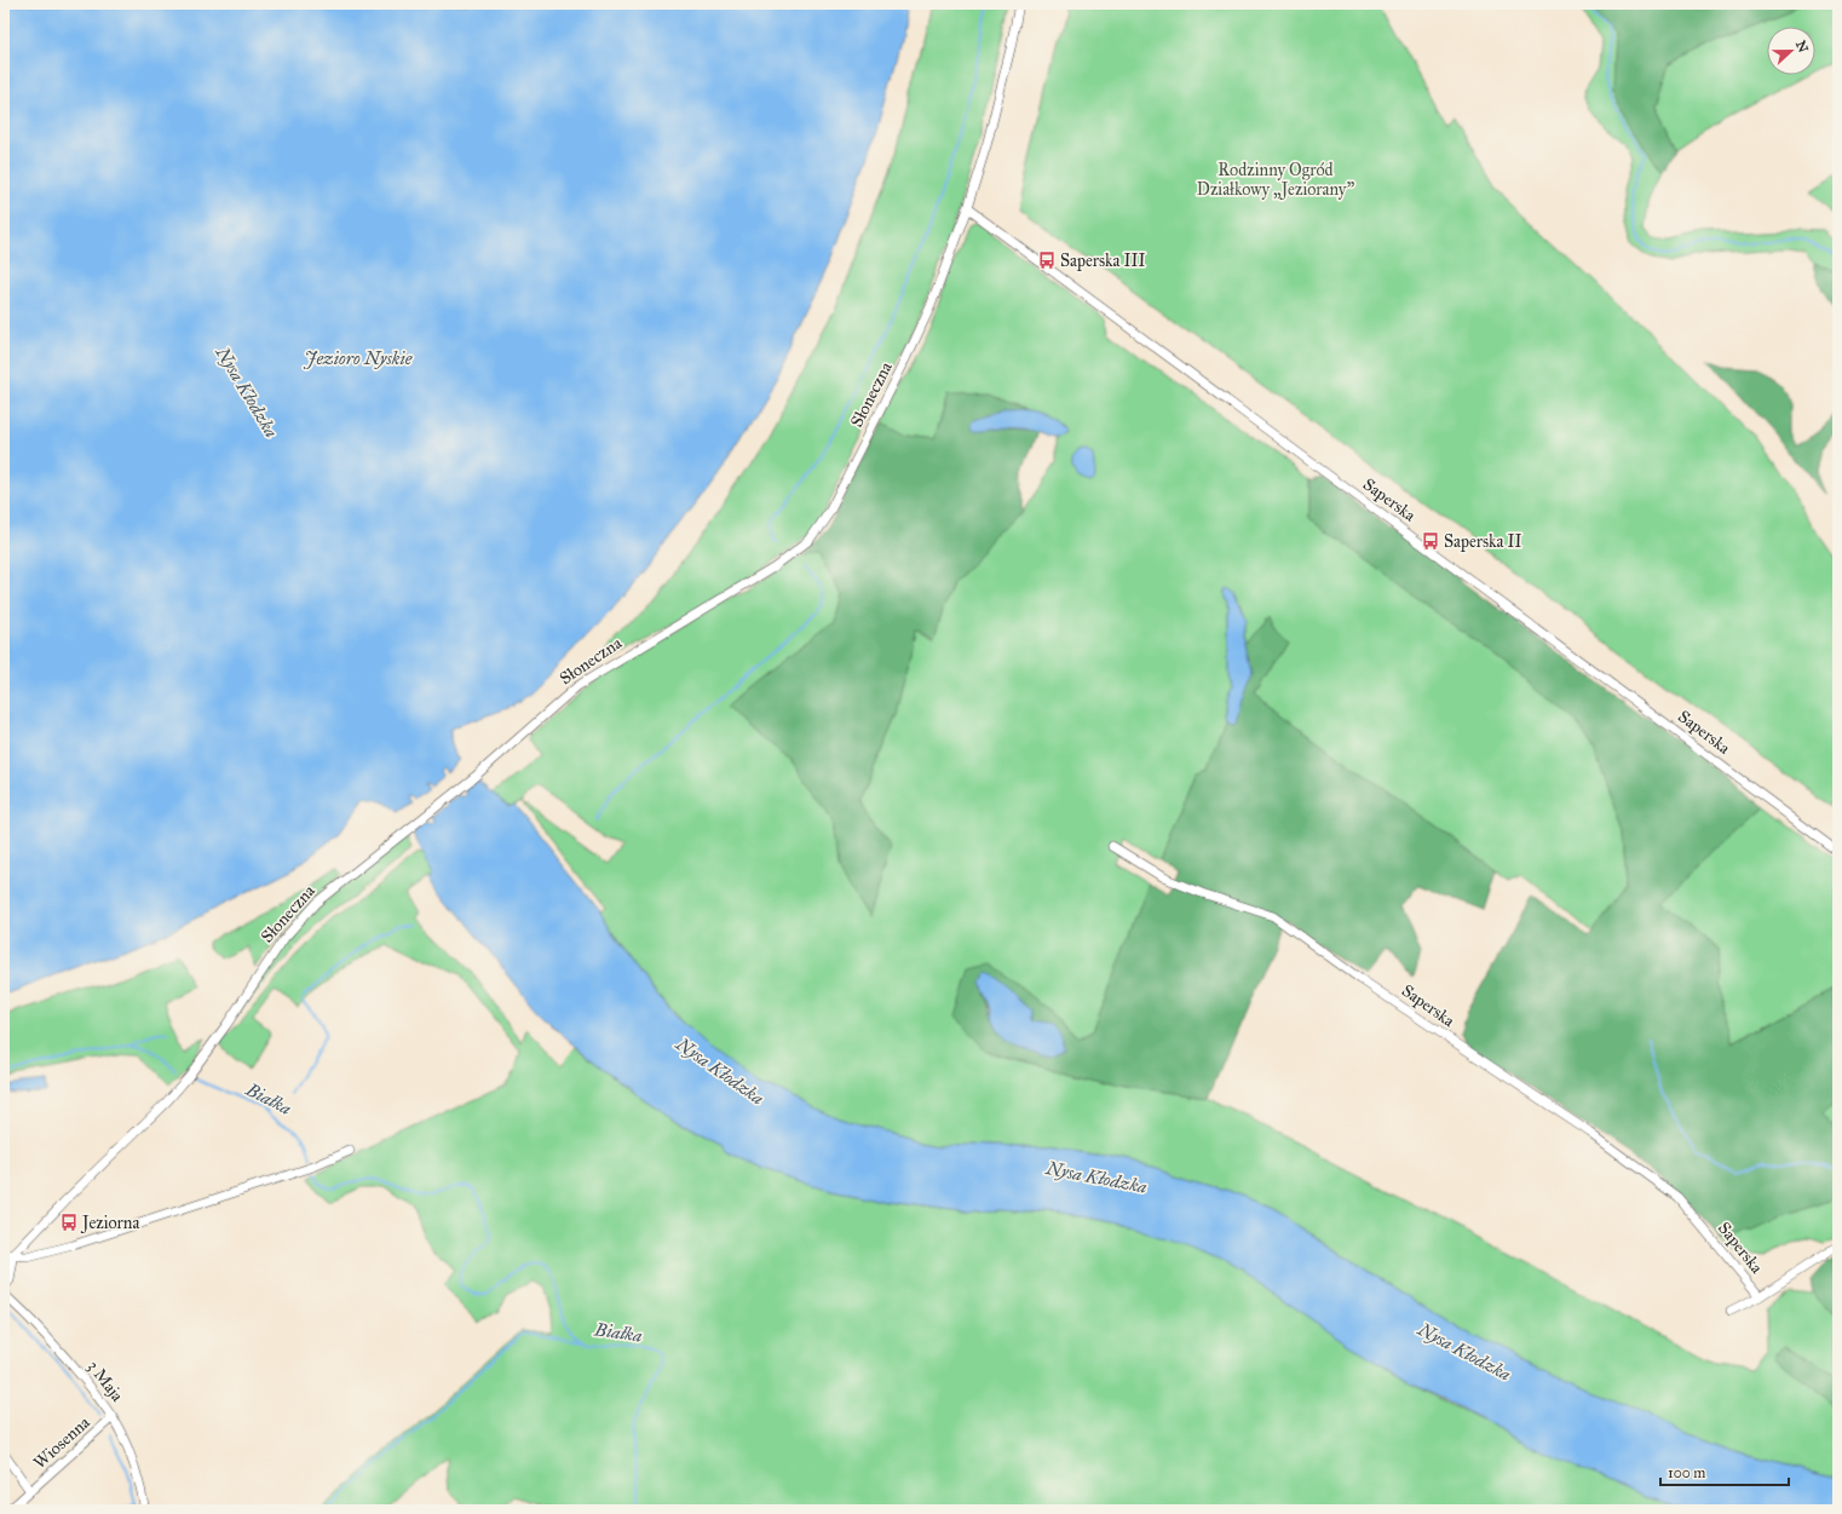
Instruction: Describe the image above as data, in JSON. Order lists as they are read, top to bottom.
{
  "streets": {
    "street": [
      "Słoneczna",
      "Saperska",
      "3 Maja",
      "Wiosenna"
    ]
  },
  "crossings": [
    ["Słoneczna", "Saperska"],
    ["3 Maja", "Wiosenna"]
  ],
  "water": ["Jezioro Nyskie", "Nysa Kłodzka", "Białka"],
  "parks": ["Rodzinny Ogród Działkowy „Jeziorany”"],
  "places": {
    "bus stop": ["Saperska III", "Saperska II", "Jeziorna"]
  },
  "scale_bar": "100 m",
  "north": "right"
}
